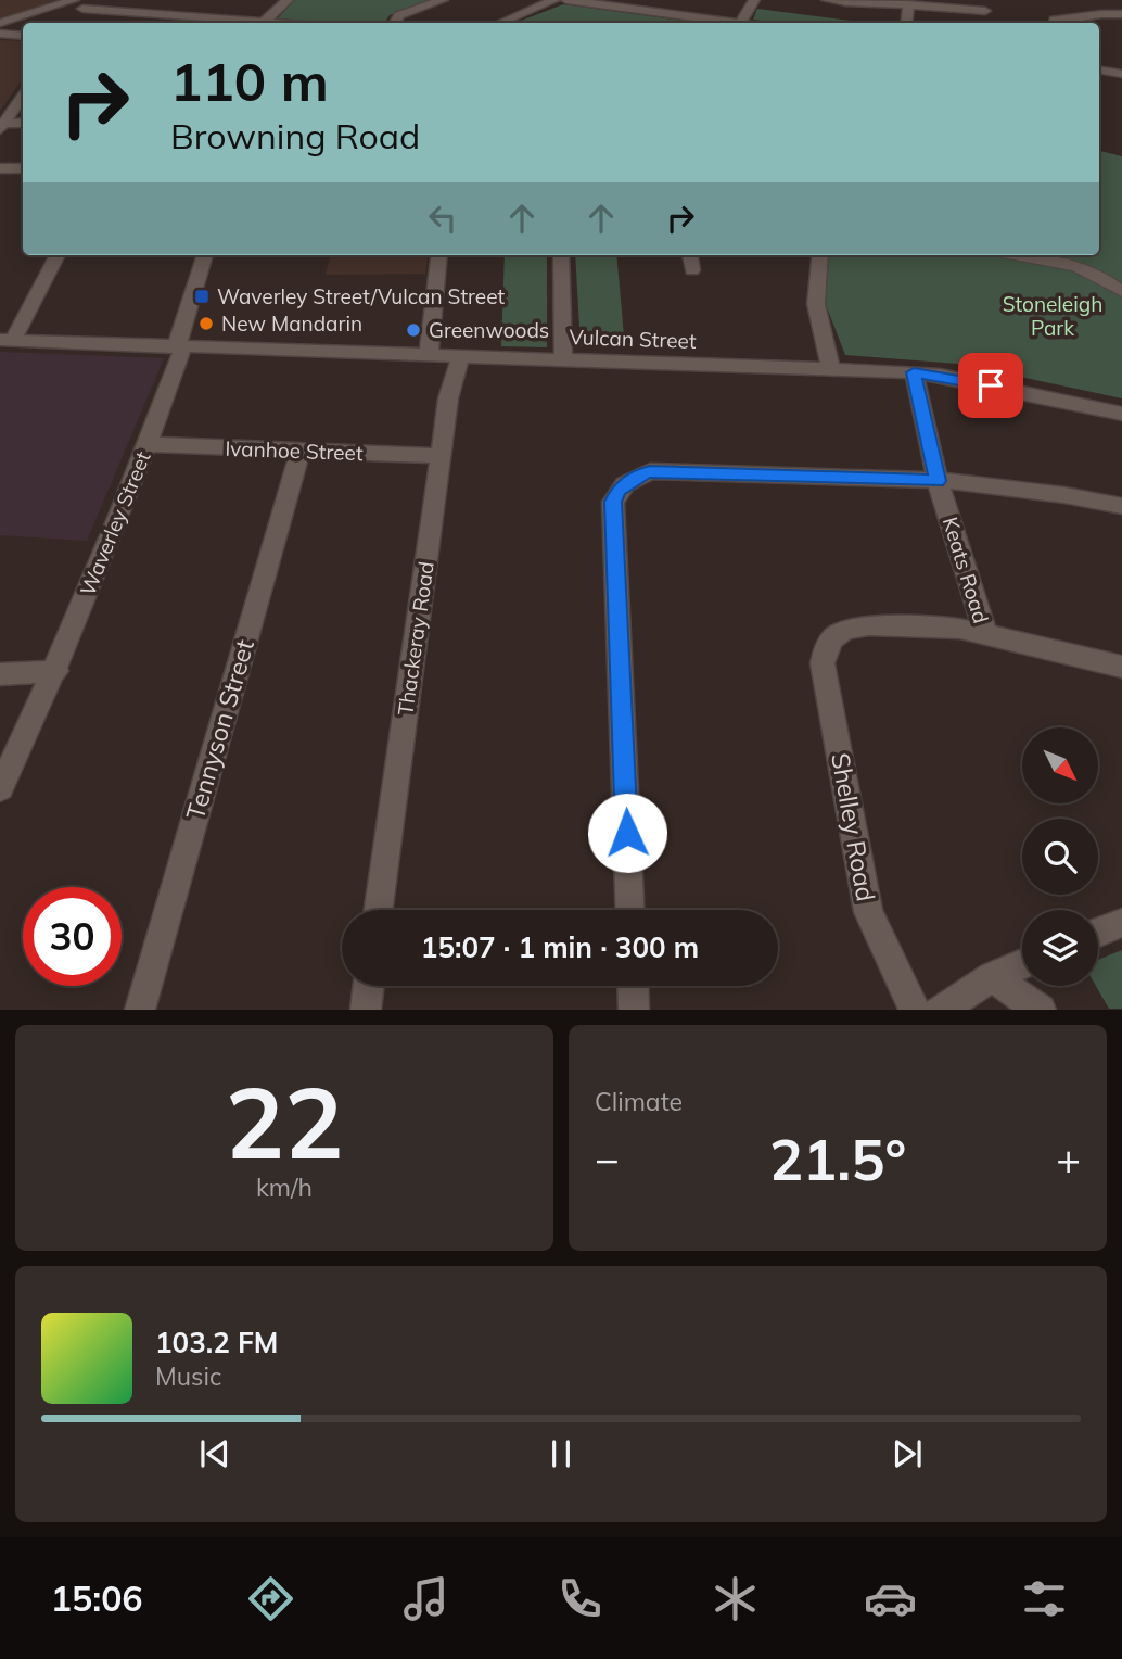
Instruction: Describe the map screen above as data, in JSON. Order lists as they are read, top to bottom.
{
  "streets": {
    "street": [
      "Vulcan Street",
      "Ivanhoe Street",
      "Waverley Street",
      "Keats Road",
      "Thackeray Road",
      "Tennyson Street",
      "Shelley Road"
    ]
  },
  "crossings": [
    ["Vulcan Street", "Waverley Street"],
    ["Vulcan Street", "Keats Road"],
    ["Vulcan Street", "Thackeray Road"],
    ["Ivanhoe Street", "Waverley Street"],
    ["Ivanhoe Street", "Thackeray Road"],
    ["Ivanhoe Street", "Tennyson Street"],
    ["Keats Road", "Shelley Road"]
  ],
  "parks": ["Stoneleigh Park"],
  "places": {
    "transit": ["Waverley Street/Vulcan Street"],
    "other": ["New Mandarin", "Greenwoods"]
  },
  "north": "bottom right",
  "page": {
    "turn": ["110 m", "Browning Road"],
    "limit": "30",
    "trip": "15:07 · 1 min · 300 m",
    "tile": [
      ["22", "km/h"],
      "Climate"
    ],
    "heat": ["−", "21.5°", "+"],
    "song": ["103.2 FM", "Music"],
    "tabs": "15:06"
  }
}
